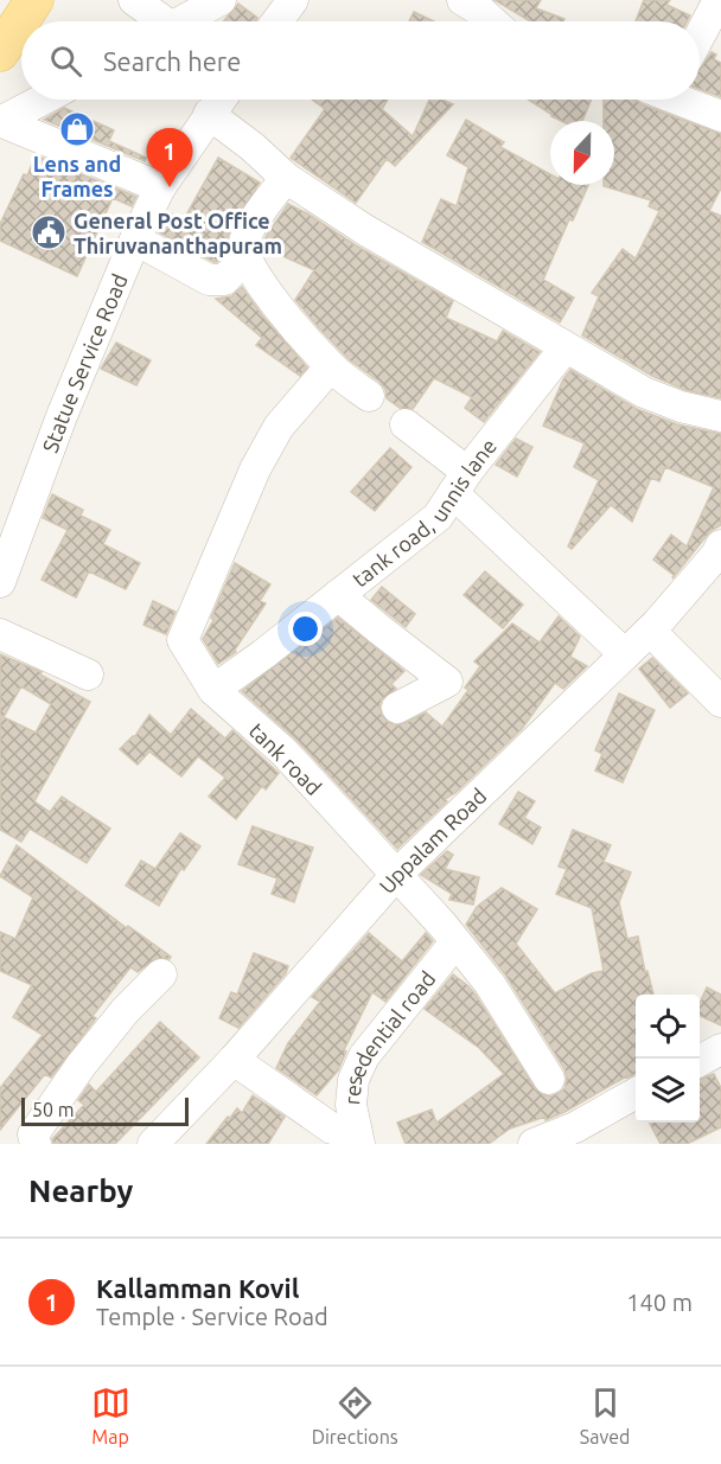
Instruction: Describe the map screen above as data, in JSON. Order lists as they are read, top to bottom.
{
  "streets": {
    "street": [
      "Statue Service Road",
      "tank road, unnis lane",
      "tank road",
      "Uppalam Road",
      "resedential road"
    ]
  },
  "crossings": [
    ["tank road, unnis lane", "tank road"],
    ["tank road", "Uppalam Road"],
    ["tank road", "resedential road"]
  ],
  "places": {
    "shop": ["Lens and Frames"],
    "public building": ["General Post Office Thiruvananthapuram"]
  },
  "scale_bar": "50 m",
  "north": "bottom",
  "page": {
    "search": "Search here",
    "pins": "1",
    "scale": "50 m",
    "heading": "Nearby",
    "list": [
      {
        "mark": "1",
        "name": "Kallamman Kovil",
        "note": "Temple · Service Road",
        "value": "140 m"
      }
    ],
    "nav": ["Map", "Directions", "Saved"]
  }
}
